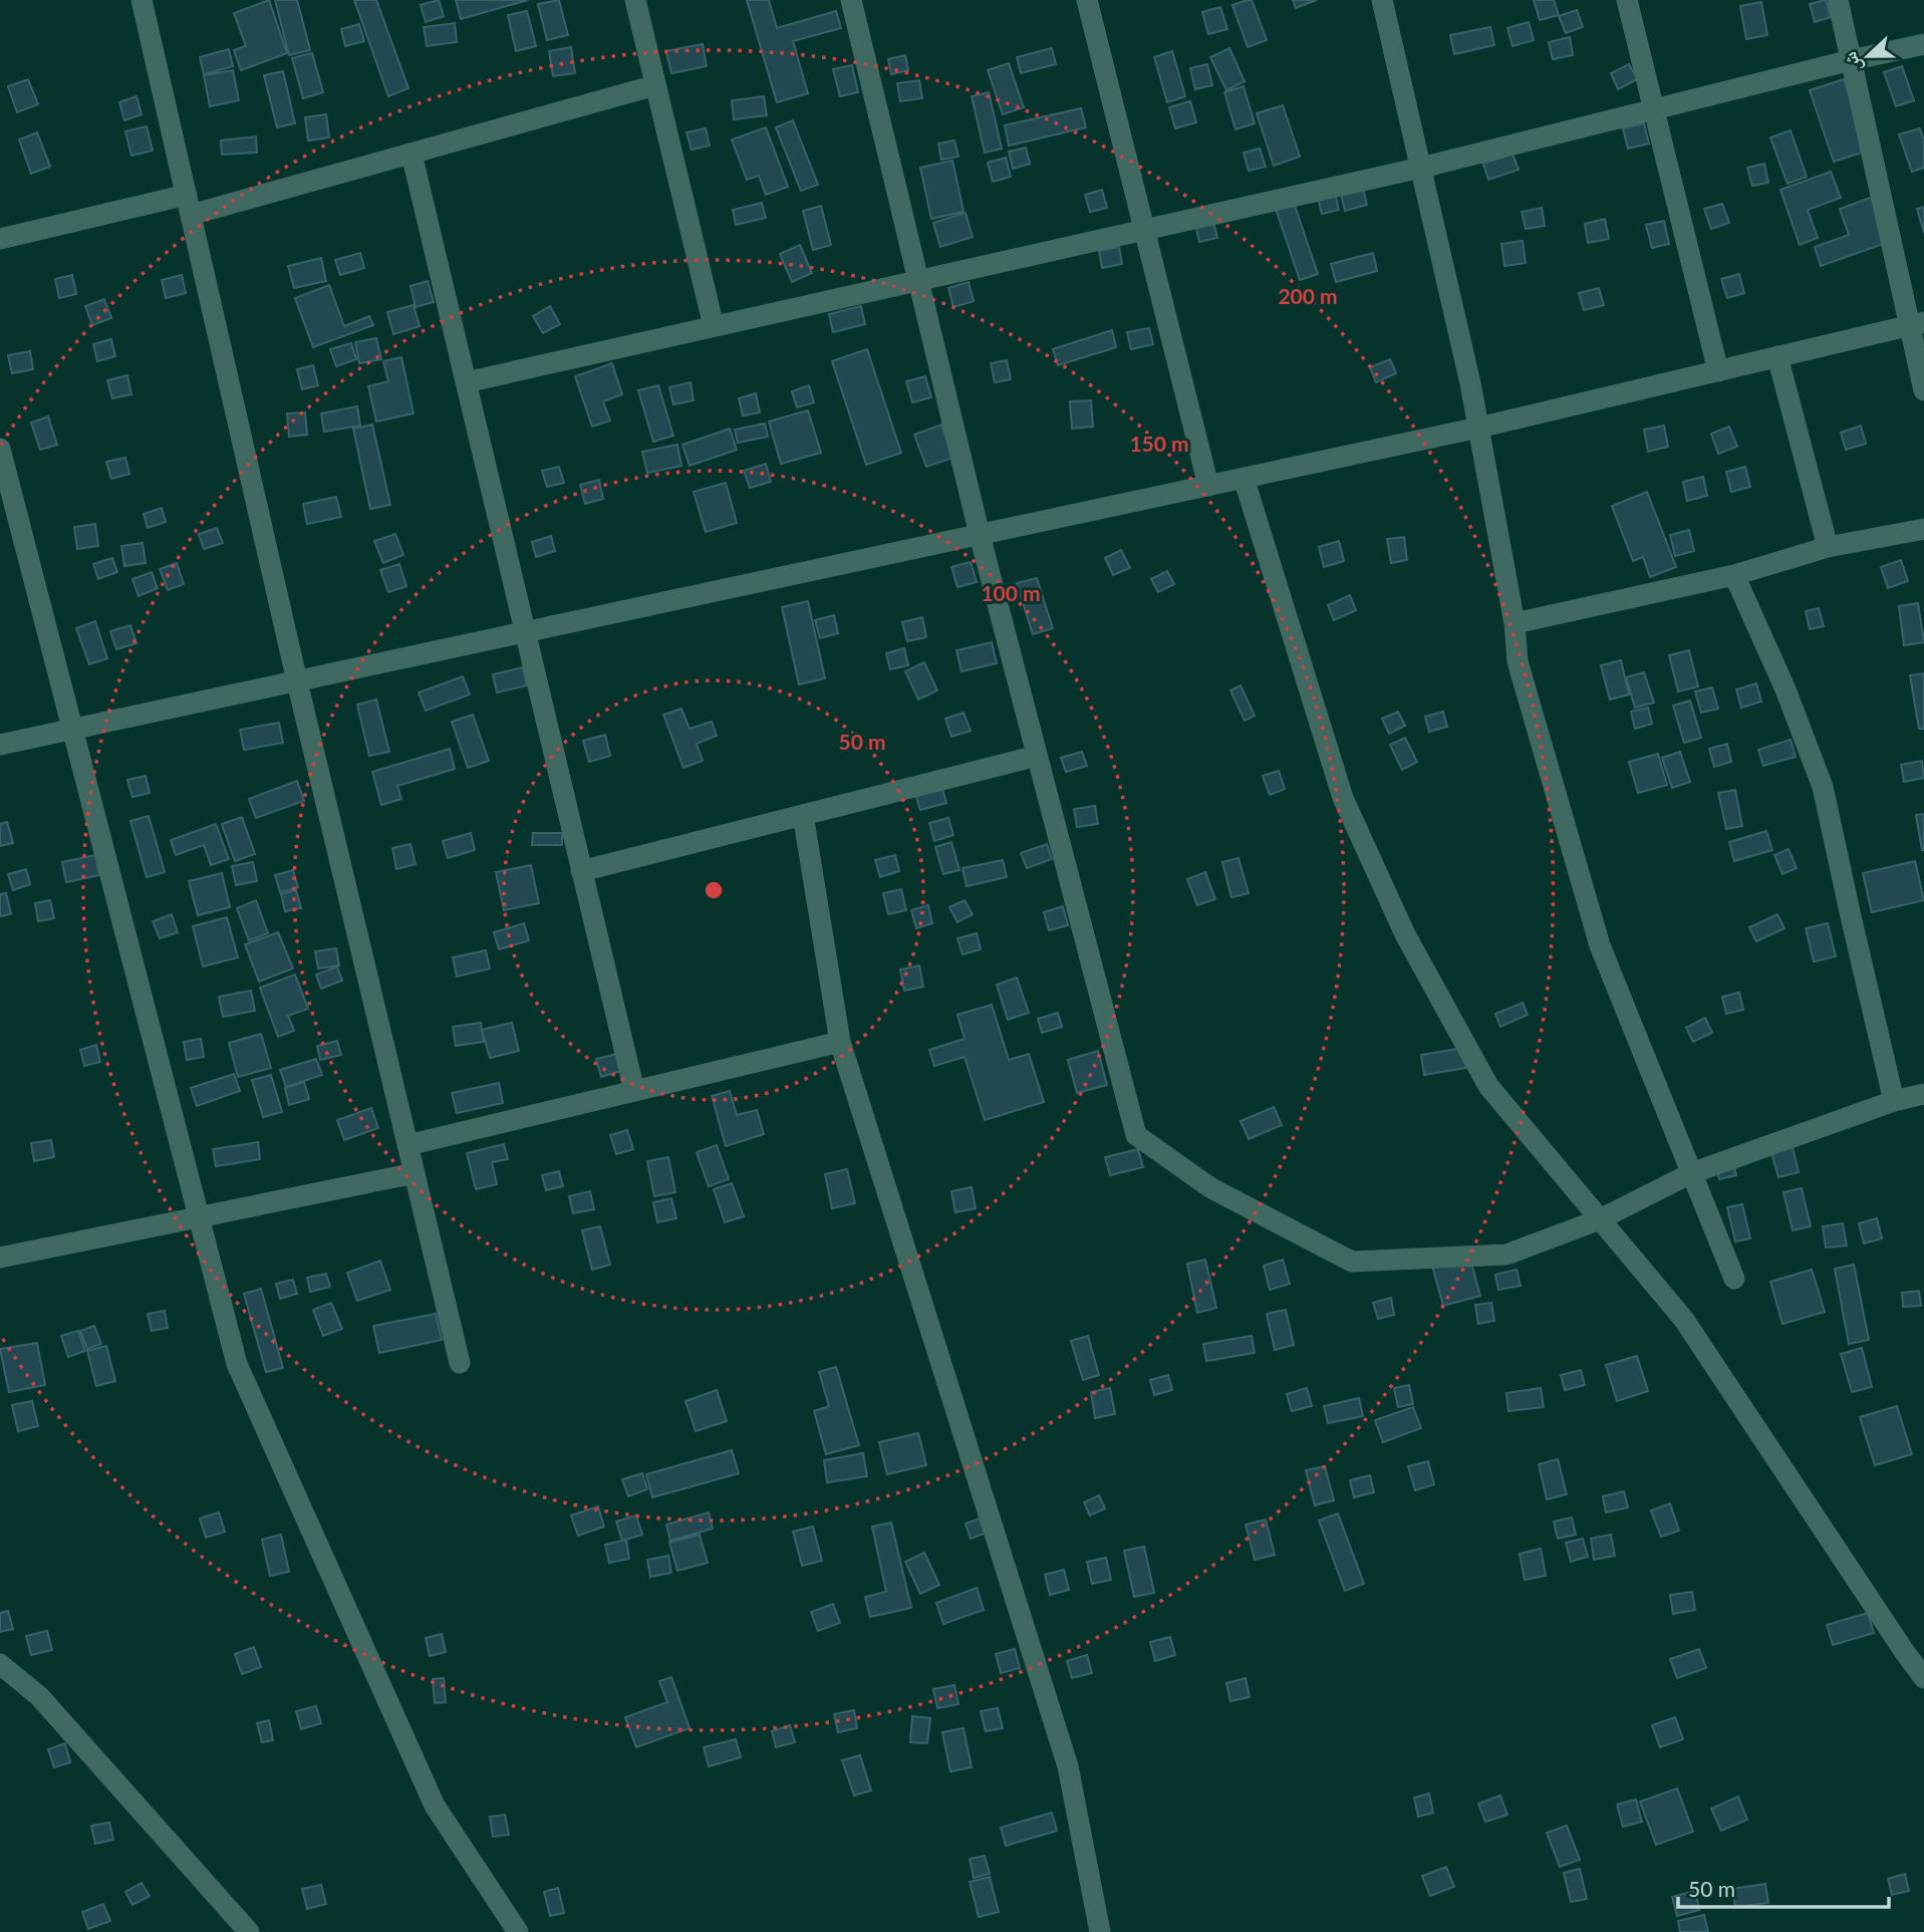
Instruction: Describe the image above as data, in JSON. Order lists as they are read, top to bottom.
{
  "scale_bar": "50 m",
  "north": "left",
  "rings": [
    "200 m",
    "150 m",
    "100 m",
    "50 m"
  ]
}
